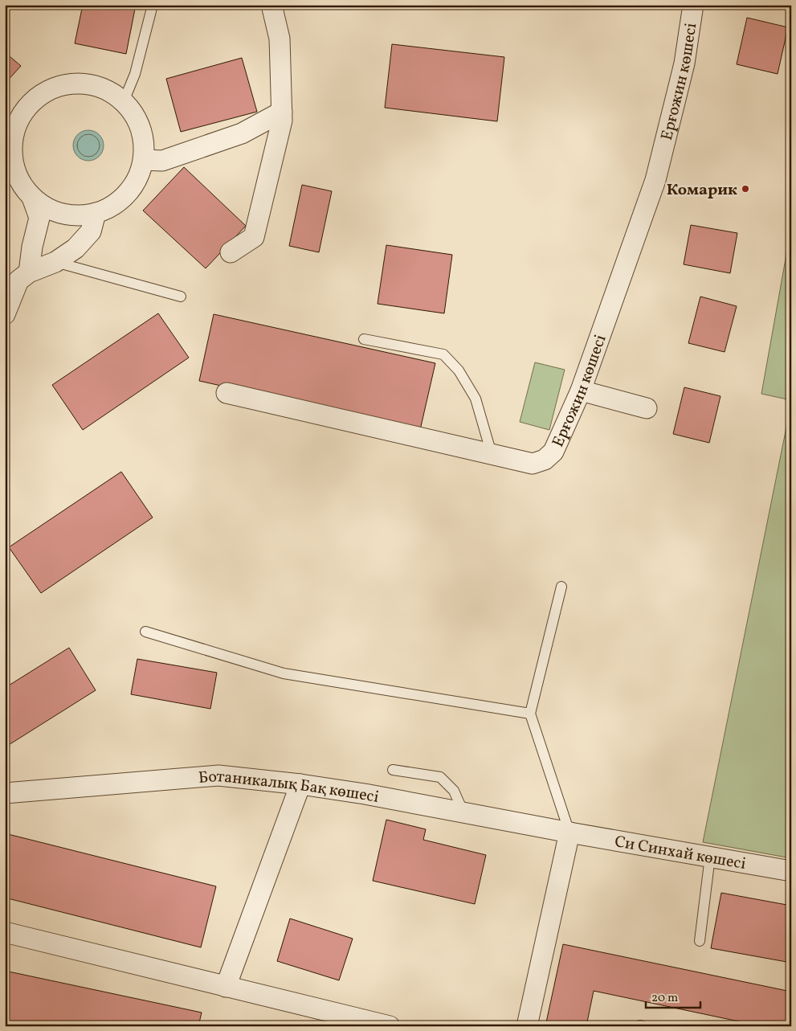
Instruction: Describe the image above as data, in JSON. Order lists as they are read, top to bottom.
{
  "streets": {
    "street": ["Ерғожин көшесі", "Ботаникалық Бақ көшесі", "Си Синхай көшесі"]
  },
  "crossings": [
    ["Ботаникалық Бақ көшесі", "Си Синхай көшесі"]
  ],
  "places": ["Комарик"],
  "scale_bar": "20 m"
}
